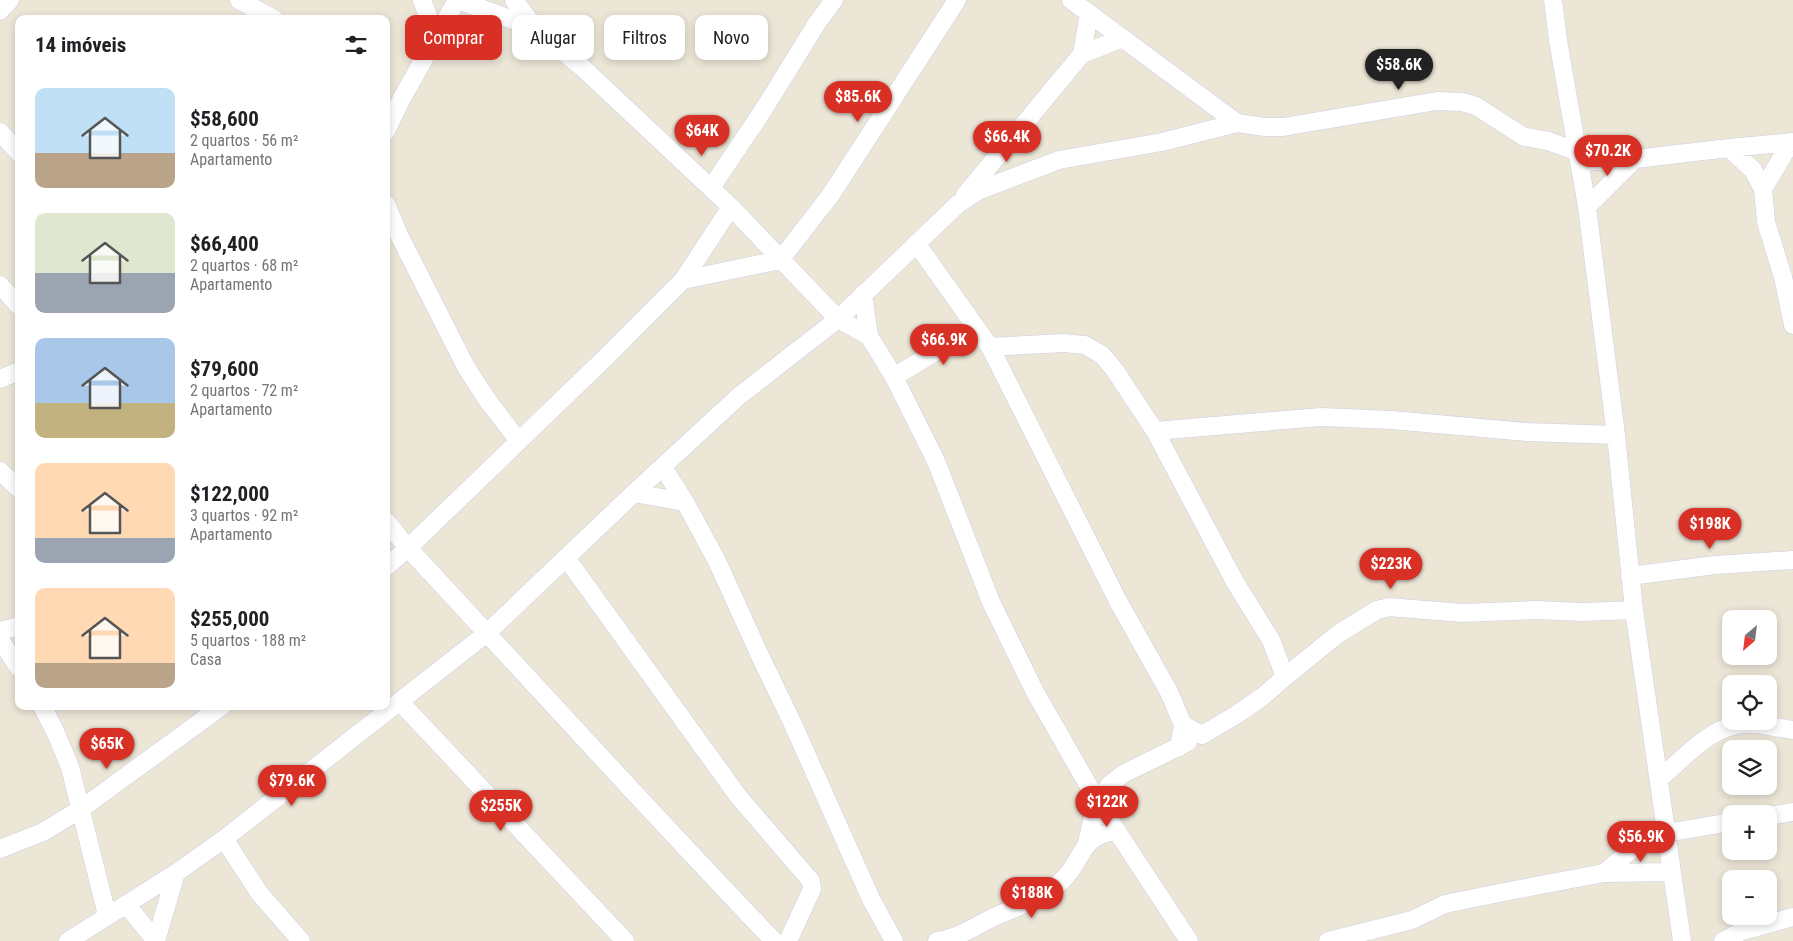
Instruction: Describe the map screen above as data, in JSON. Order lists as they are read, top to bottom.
{
  "north": "bottom left",
  "page": {
    "chip": [
      "Comprar",
      "Alugar",
      "Filtros",
      "Novo"
    ],
    "heading": "14 imóveis",
    "price": [
      "$58.6K",
      "$85.6K",
      "$64K",
      "$66.4K",
      "$70.2K",
      "$66.9K",
      "$198K",
      "$223K",
      "$65K",
      "$79.6K",
      "$122K",
      "$255K",
      "$56.9K",
      "$188K"
    ],
    "list": [
      {
        "name": "$58,600",
        "note": "2 quartos · 56 m² · Apartamento"
      },
      {
        "name": "$66,400",
        "note": "2 quartos · 68 m² · Apartamento"
      },
      {
        "name": "$79,600",
        "note": "2 quartos · 72 m² · Apartamento"
      },
      {
        "name": "$122,000",
        "note": "3 quartos · 92 m² · Apartamento"
      },
      {
        "name": "$255,000",
        "note": "5 quartos · 188 m² · Casa"
      }
    ],
    "map_buttons": ["+", "−"]
  }
}
